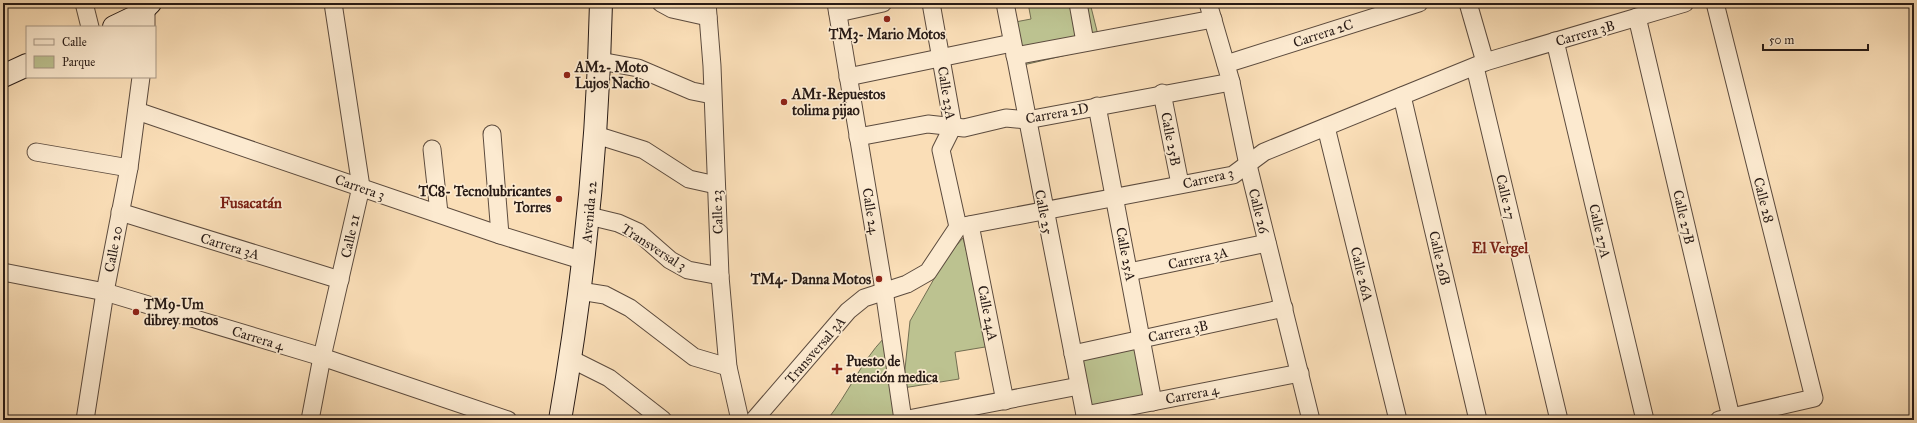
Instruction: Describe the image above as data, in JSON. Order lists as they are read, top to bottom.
{
  "streets": {
    "street": [
      "Carrera 2C",
      "Carrera 3B",
      "Calle 23A",
      "Carrera 2D",
      "Calle 25B",
      "Carrera 3",
      "Calle 27",
      "Calle 28",
      "Calle 24",
      "Calle 26",
      "Avenida 22",
      "Calle 23",
      "Calle 25",
      "Calle 27B",
      "Calle 27A",
      "Calle 21",
      "Carrera 3A",
      "Transversal 3",
      "Calle 20",
      "Calle 25A",
      "Calle 26B",
      "Calle 26A",
      "Calle 24A",
      "Carrera 4",
      "Transversal 3A"
    ]
  },
  "crossings": [
    ["Carrera 2C", "Calle 26"],
    ["Carrera 3B", "Carrera 3"],
    ["Carrera 3B", "Calle 27"],
    ["Carrera 3B", "Calle 26"],
    ["Carrera 3B", "Calle 25"],
    ["Carrera 3B", "Calle 27B"],
    ["Carrera 3B", "Calle 27A"],
    ["Carrera 3B", "Calle 25A"],
    ["Calle 23A", "Carrera 2D"],
    ["Calle 23A", "Carrera 3"],
    ["Calle 23A", "Calle 24A"],
    ["Carrera 2D", "Calle 25B"],
    ["Carrera 2D", "Calle 24"],
    ["Carrera 2D", "Calle 26"],
    ["Carrera 2D", "Calle 25"],
    ["Carrera 2D", "Calle 25A"],
    ["Calle 25B", "Carrera 3"],
    ["Carrera 3", "Calle 27"],
    ["Carrera 3", "Calle 26"],
    ["Carrera 3", "Avenida 22"],
    ["Carrera 3", "Calle 25"],
    ["Carrera 3", "Calle 21"],
    ["Carrera 3", "Calle 20"],
    ["Carrera 3", "Calle 25A"],
    ["Carrera 3", "Calle 26B"],
    ["Carrera 3", "Calle 26A"],
    ["Carrera 3", "Calle 24A"],
    ["Calle 28", "Calle 27B"],
    ["Calle 24", "Transversal 3A"],
    ["Calle 26", "Carrera 3A"],
    ["Calle 26", "Carrera 4"],
    ["Avenida 22", "Transversal 3"],
    ["Calle 23", "Transversal 3"],
    ["Calle 25", "Carrera 4"],
    ["Calle 21", "Carrera 3A"],
    ["Calle 21", "Carrera 4"],
    ["Carrera 3A", "Calle 20"],
    ["Carrera 3A", "Calle 25A"],
    ["Calle 20", "Carrera 4"],
    ["Calle 25A", "Carrera 4"]
  ],
  "districts": ["Fusacatán", "El Vergel"],
  "places": {
    "other": [
      "TM3- Mario Motos",
      "AM2- Moto Lujos Nacho",
      "AM1-Repuestos tolima pijao",
      "TC8- Tecnolubricantes Torres",
      "TM4- Danna Motos",
      "TM9-Um dibrey motos"
    ],
    "health": ["Puesto de atención medica"]
  },
  "legend": ["Calle", "Parque"],
  "scale_bar": "50 m"
}
